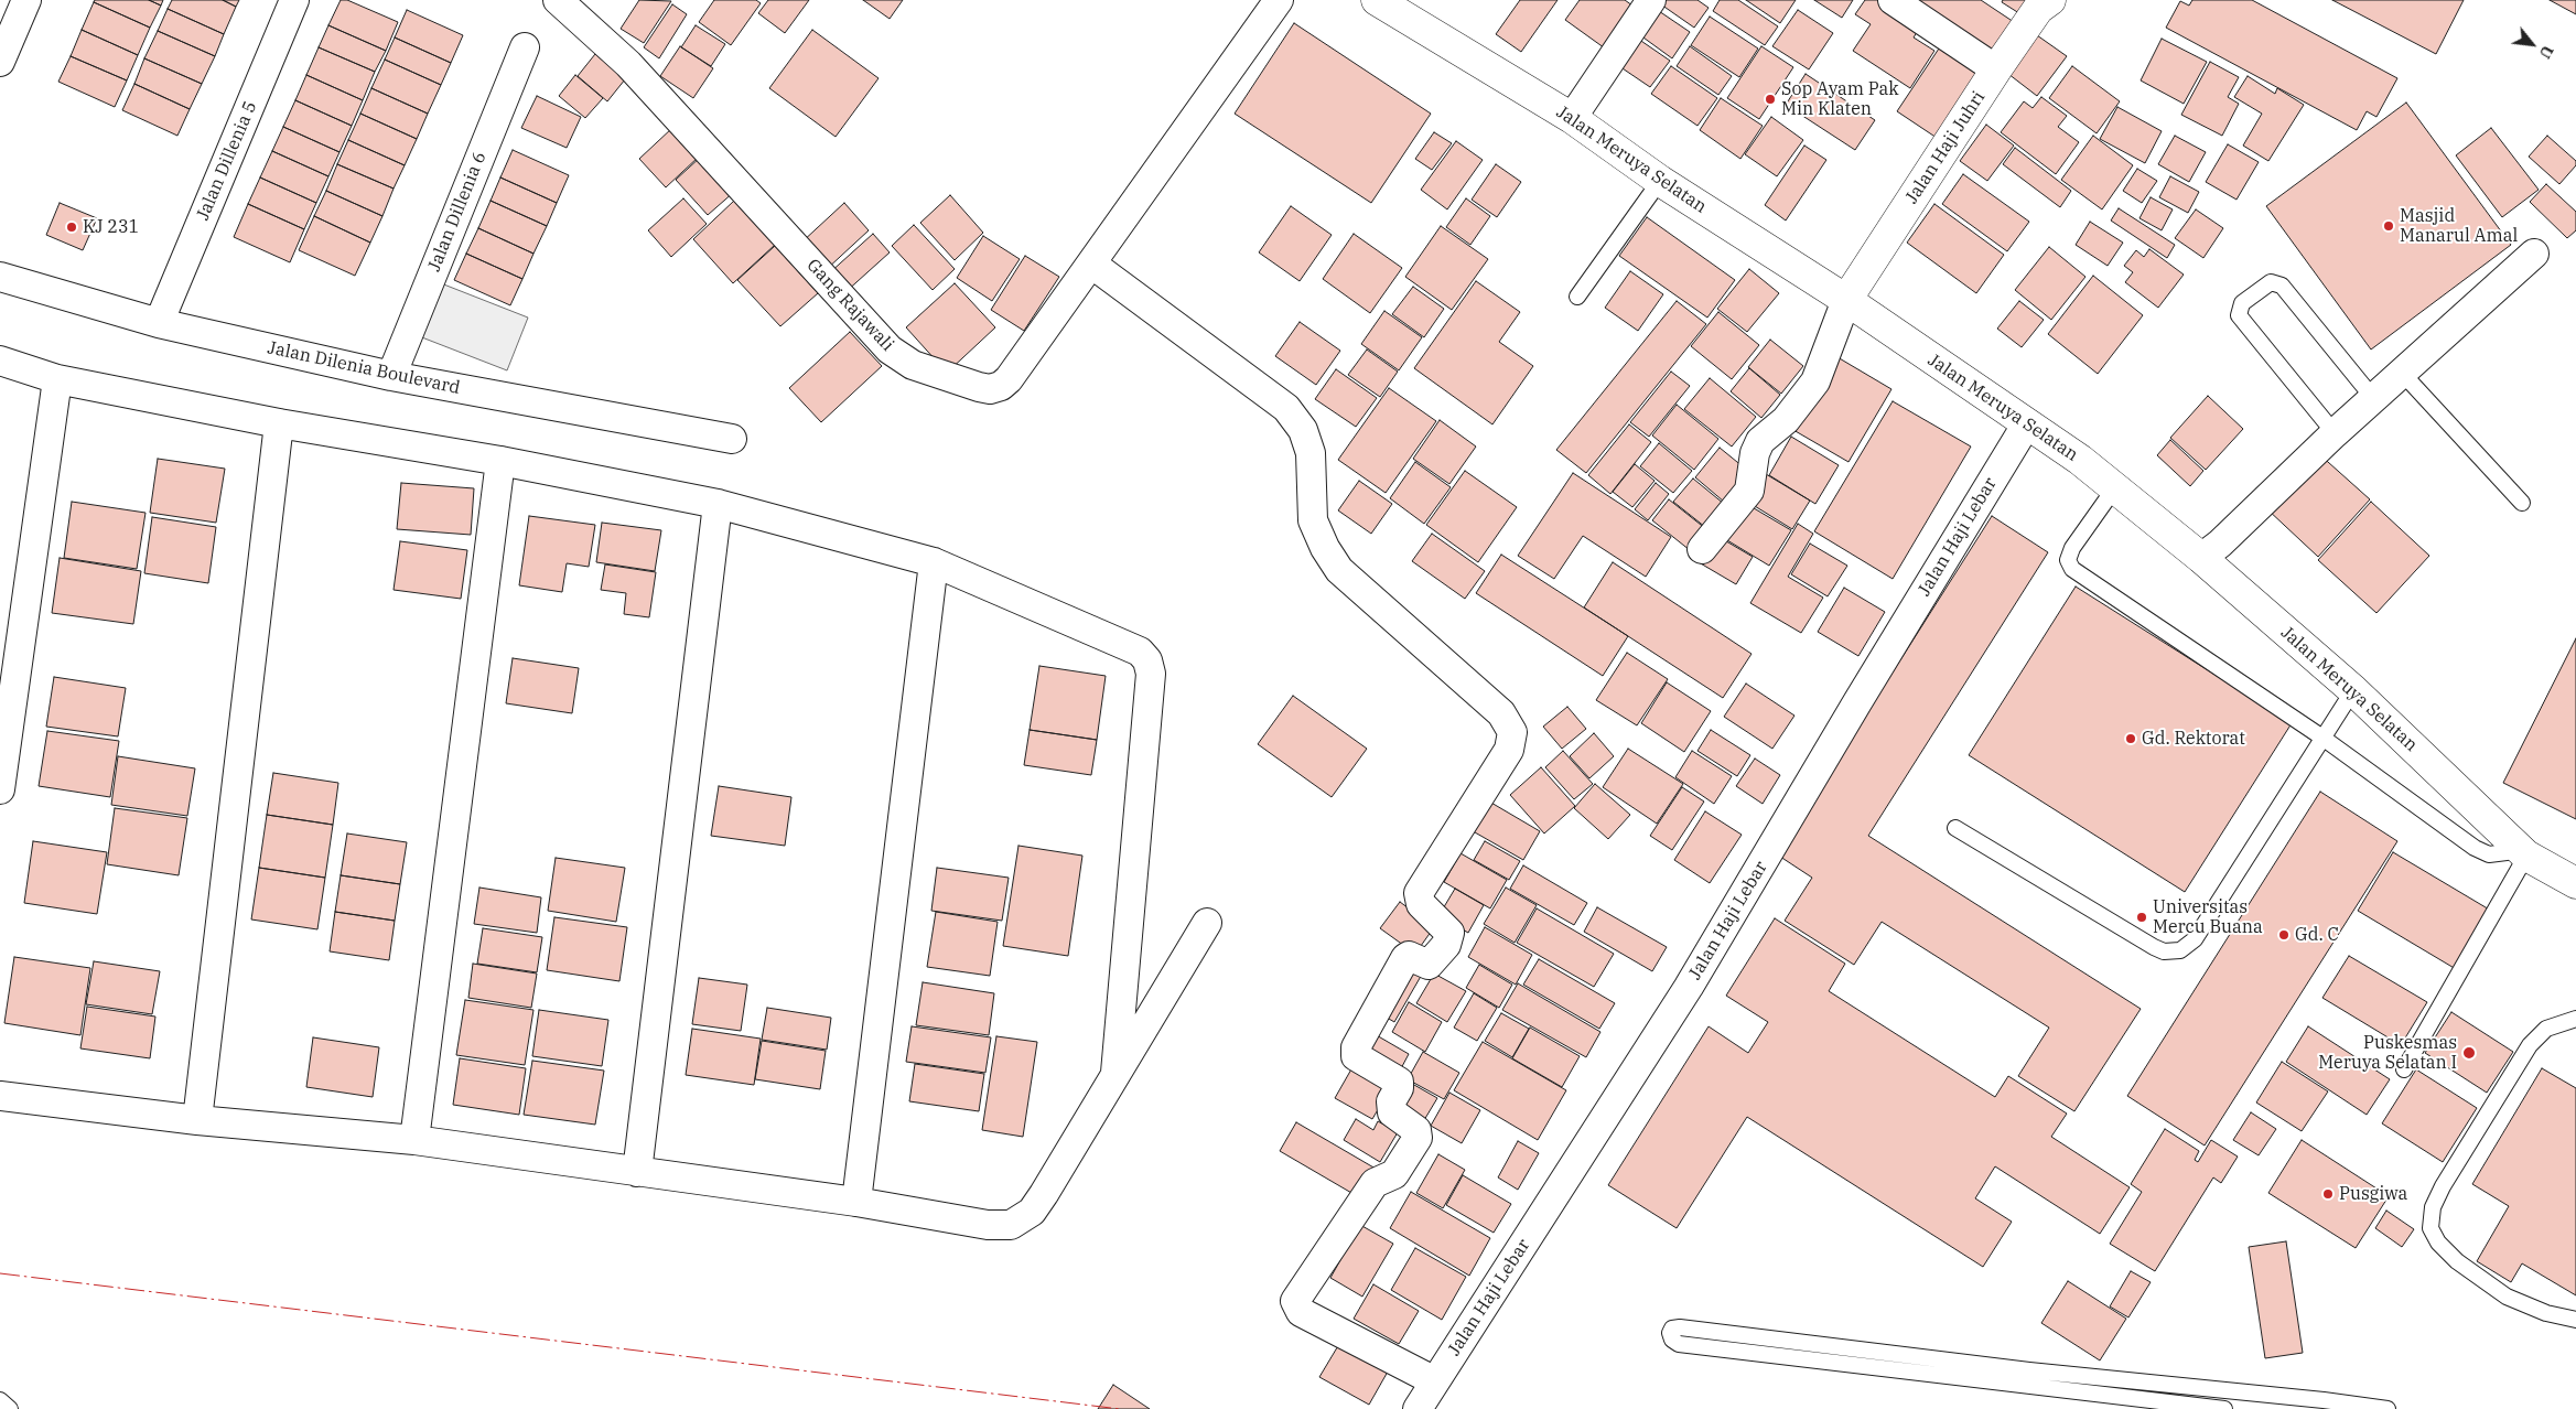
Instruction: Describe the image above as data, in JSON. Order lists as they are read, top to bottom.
{
  "streets": {
    "main road": ["Jalan Haji Juhri", "Jalan Meruya Selatan"],
    "street": [
      "Jalan Dillenia 5",
      "Jalan Dillenia 6",
      "Gang Rajawali",
      "Jalan Dilenia Boulevard",
      "Jalan Haji Lebar"
    ]
  },
  "crossings": [
    ["Jalan Haji Juhri", "Jalan Meruya Selatan"],
    ["Jalan Meruya Selatan", "Jalan Haji Lebar"],
    ["Jalan Dillenia 5", "Jalan Dilenia Boulevard"],
    ["Jalan Dillenia 6", "Jalan Dilenia Boulevard"]
  ],
  "places": [
    "Sop Ayam Pak Min Klaten",
    "Masjid Manarul Amal",
    "KJ 231",
    "Gd. Rektorat",
    "Universitas Mercu Buana",
    "Gd. C",
    "Puskesmas Meruya Selatan I",
    "Pusgiwa"
  ],
  "north": "bottom right"
}
